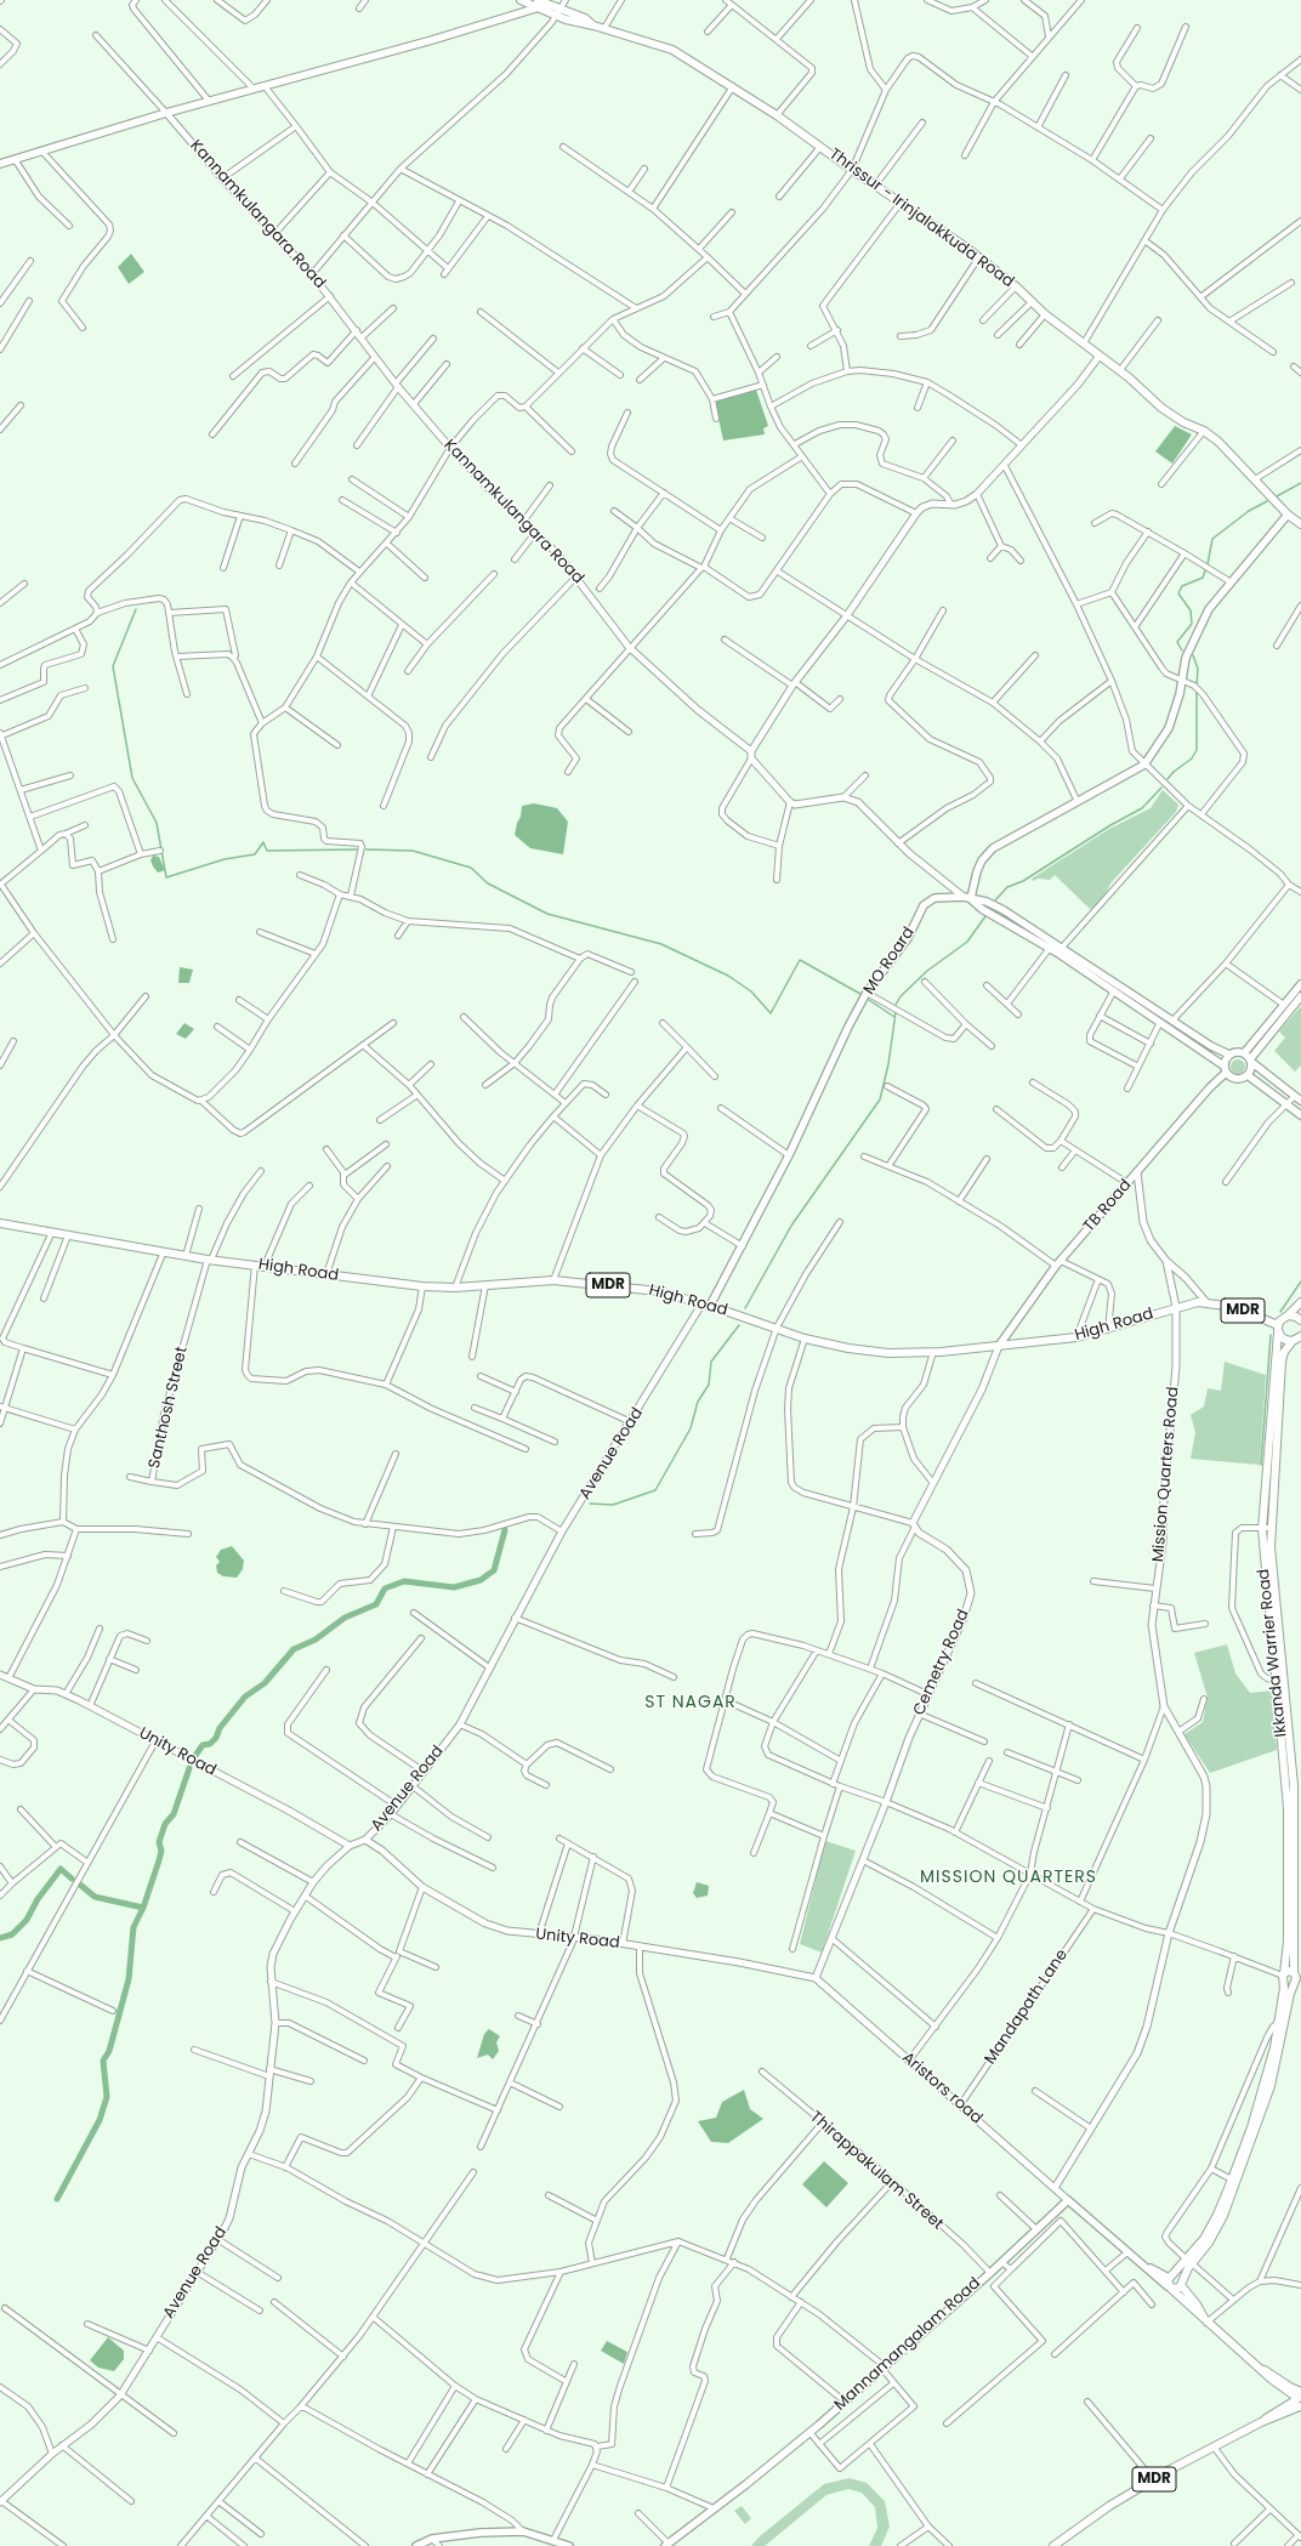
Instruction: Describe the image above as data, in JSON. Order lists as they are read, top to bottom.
{
  "streets": {
    "main road": [
      "Thrissur - Irinjalakkuda Road",
      "MO Roard",
      "TB Road",
      "High Road",
      "MDR",
      "Ikkanda Warrier Road",
      "Mannamangalam Road"
    ],
    "street": [
      "Kannamkulangara Road",
      "Santhosh Street",
      "Avenue Road",
      "Mission Quarters Road",
      "Cemetry Road",
      "Unity Road",
      "Mandapath Lane",
      "Aristors road",
      "Thirappakulam Street"
    ]
  },
  "crossings": [
    ["MO Roard", "TB Road"],
    ["MO Roard", "High Road"],
    ["MO Roard", "Avenue Road"],
    ["TB Road", "High Road"],
    ["High Road", "Santhosh Street"],
    ["High Road", "Avenue Road"],
    ["High Road", "Mission Quarters Road"],
    ["High Road", "Ikkanda Warrier Road"],
    ["Avenue Road", "Unity Road"],
    ["Mission Quarters Road", "Aristors road"],
    ["Cemetry Road", "Unity Road"],
    ["Cemetry Road", "Aristors road"],
    ["Unity Road", "Aristors road"],
    ["Mandapath Lane", "Aristors road"],
    ["Aristors road", "Mannamangalam Road"],
    ["Thirappakulam Street", "Mannamangalam Road"]
  ],
  "districts": ["ST NAGAR", "MISSION QUARTERS"]
}
